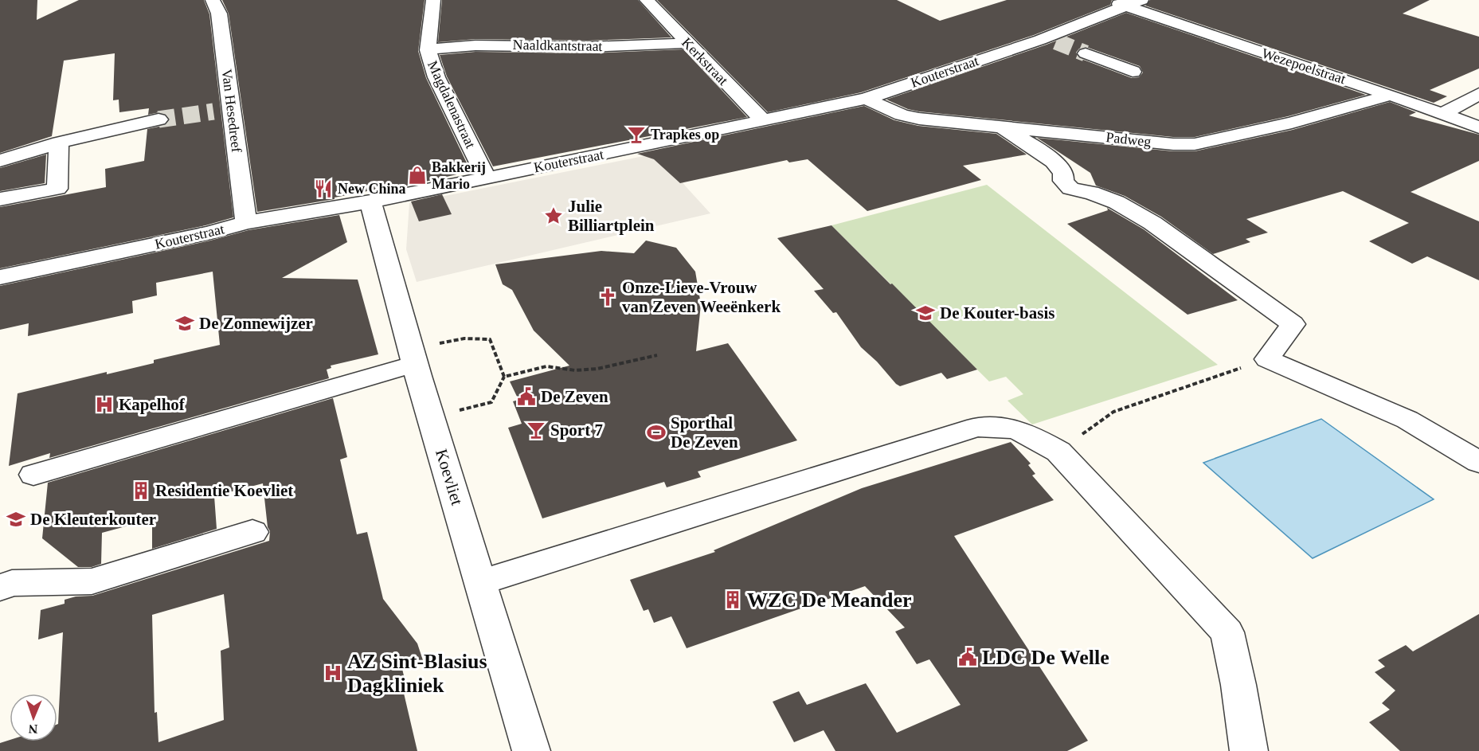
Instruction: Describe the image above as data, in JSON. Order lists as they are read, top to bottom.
{
  "streets": {
    "street": [
      "Naaldkantstraat",
      "Kerkstraat",
      "Wezepoelstraat",
      "Kouterstraat",
      "Magdalenastraat",
      "Van Hesedreef",
      "Padweg",
      "Koevliet"
    ]
  },
  "crossings": [
    ["Naaldkantstraat", "Kerkstraat"],
    ["Naaldkantstraat", "Magdalenastraat"],
    ["Kerkstraat", "Kouterstraat"],
    ["Wezepoelstraat", "Kouterstraat"],
    ["Wezepoelstraat", "Padweg"],
    ["Kouterstraat", "Magdalenastraat"],
    ["Kouterstraat", "Van Hesedreef"],
    ["Kouterstraat", "Padweg"],
    ["Kouterstraat", "Koevliet"]
  ],
  "places": {
    "bar": ["Trapkes op", "Sport 7"],
    "shop": ["Bakkerij Mario"],
    "restaurant": ["New China"],
    "place": ["Julie Billiartplein"],
    "church": ["Onze-Lieve-Vrouw van Zeven Weeënkerk"],
    "school or university": ["De Kouter-basis", "De Zonnewijzer", "De Kleuterkouter"],
    "public building": ["De Zeven", "LDC De Welle"],
    "hospital": ["Kapelhof", "AZ Sint-Blasius Dagkliniek"],
    "sports": ["Sporthal De Zeven"],
    "building": ["Residentie Koevliet", "WZC De Meander"]
  },
  "north": "bottom"
}
